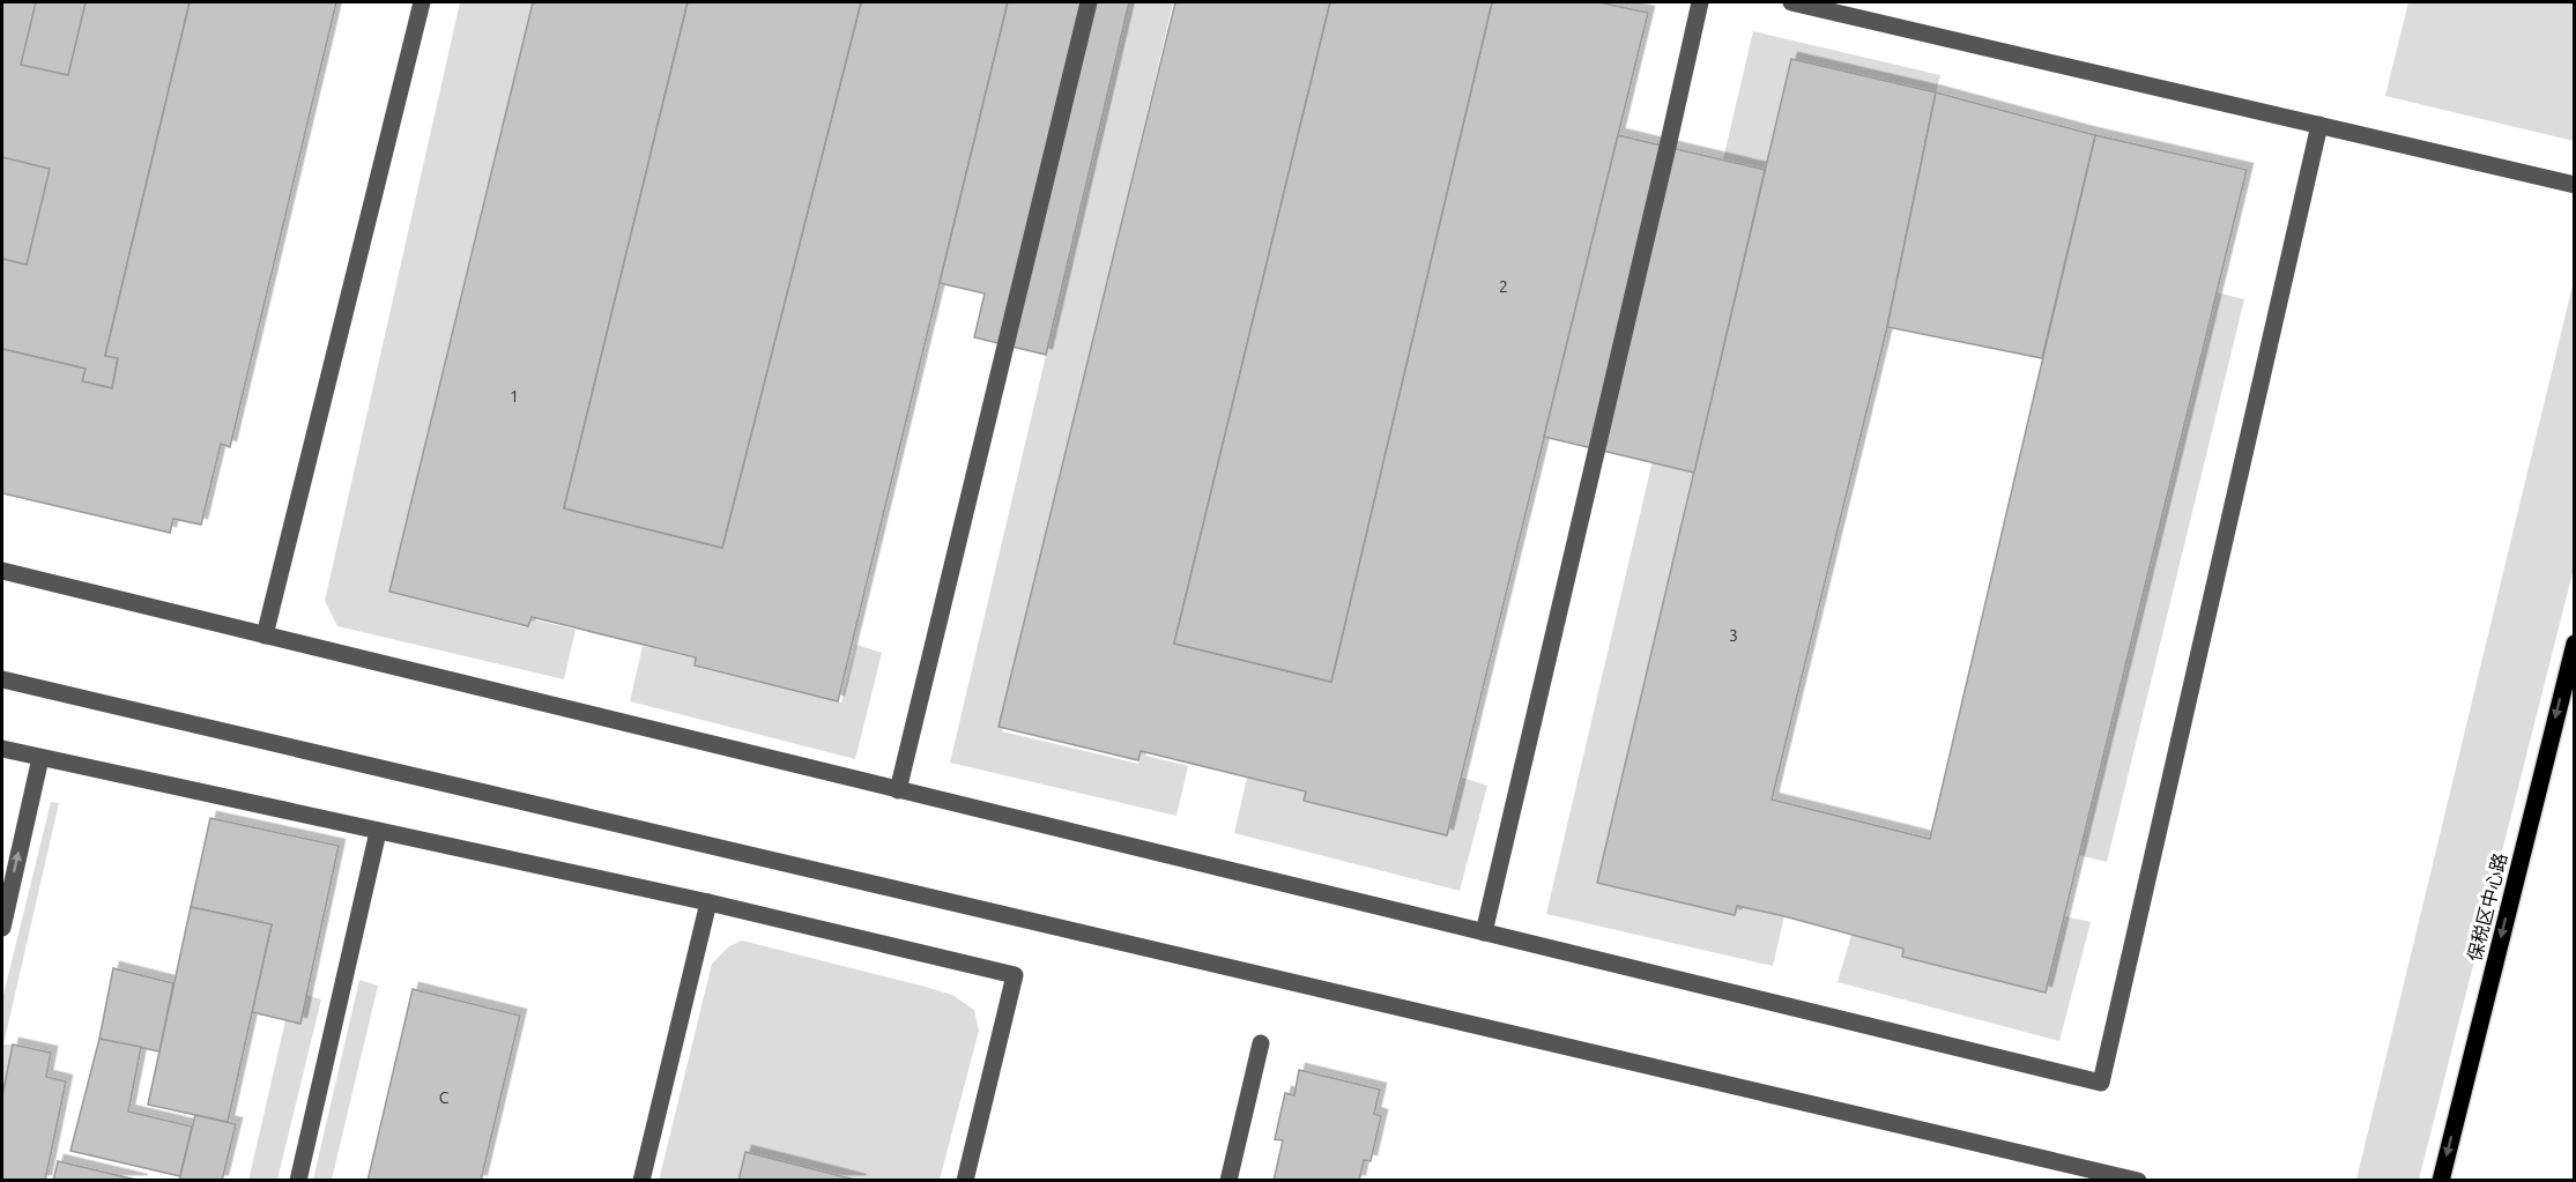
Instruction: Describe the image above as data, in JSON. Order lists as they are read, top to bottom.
{
  "streets": {
    "main road": ["保税区中心路"]
  },
  "one_way": ["保税区中心路"],
  "house_numbers": [
    "2",
    "1",
    "3",
    "C"
  ]
}
